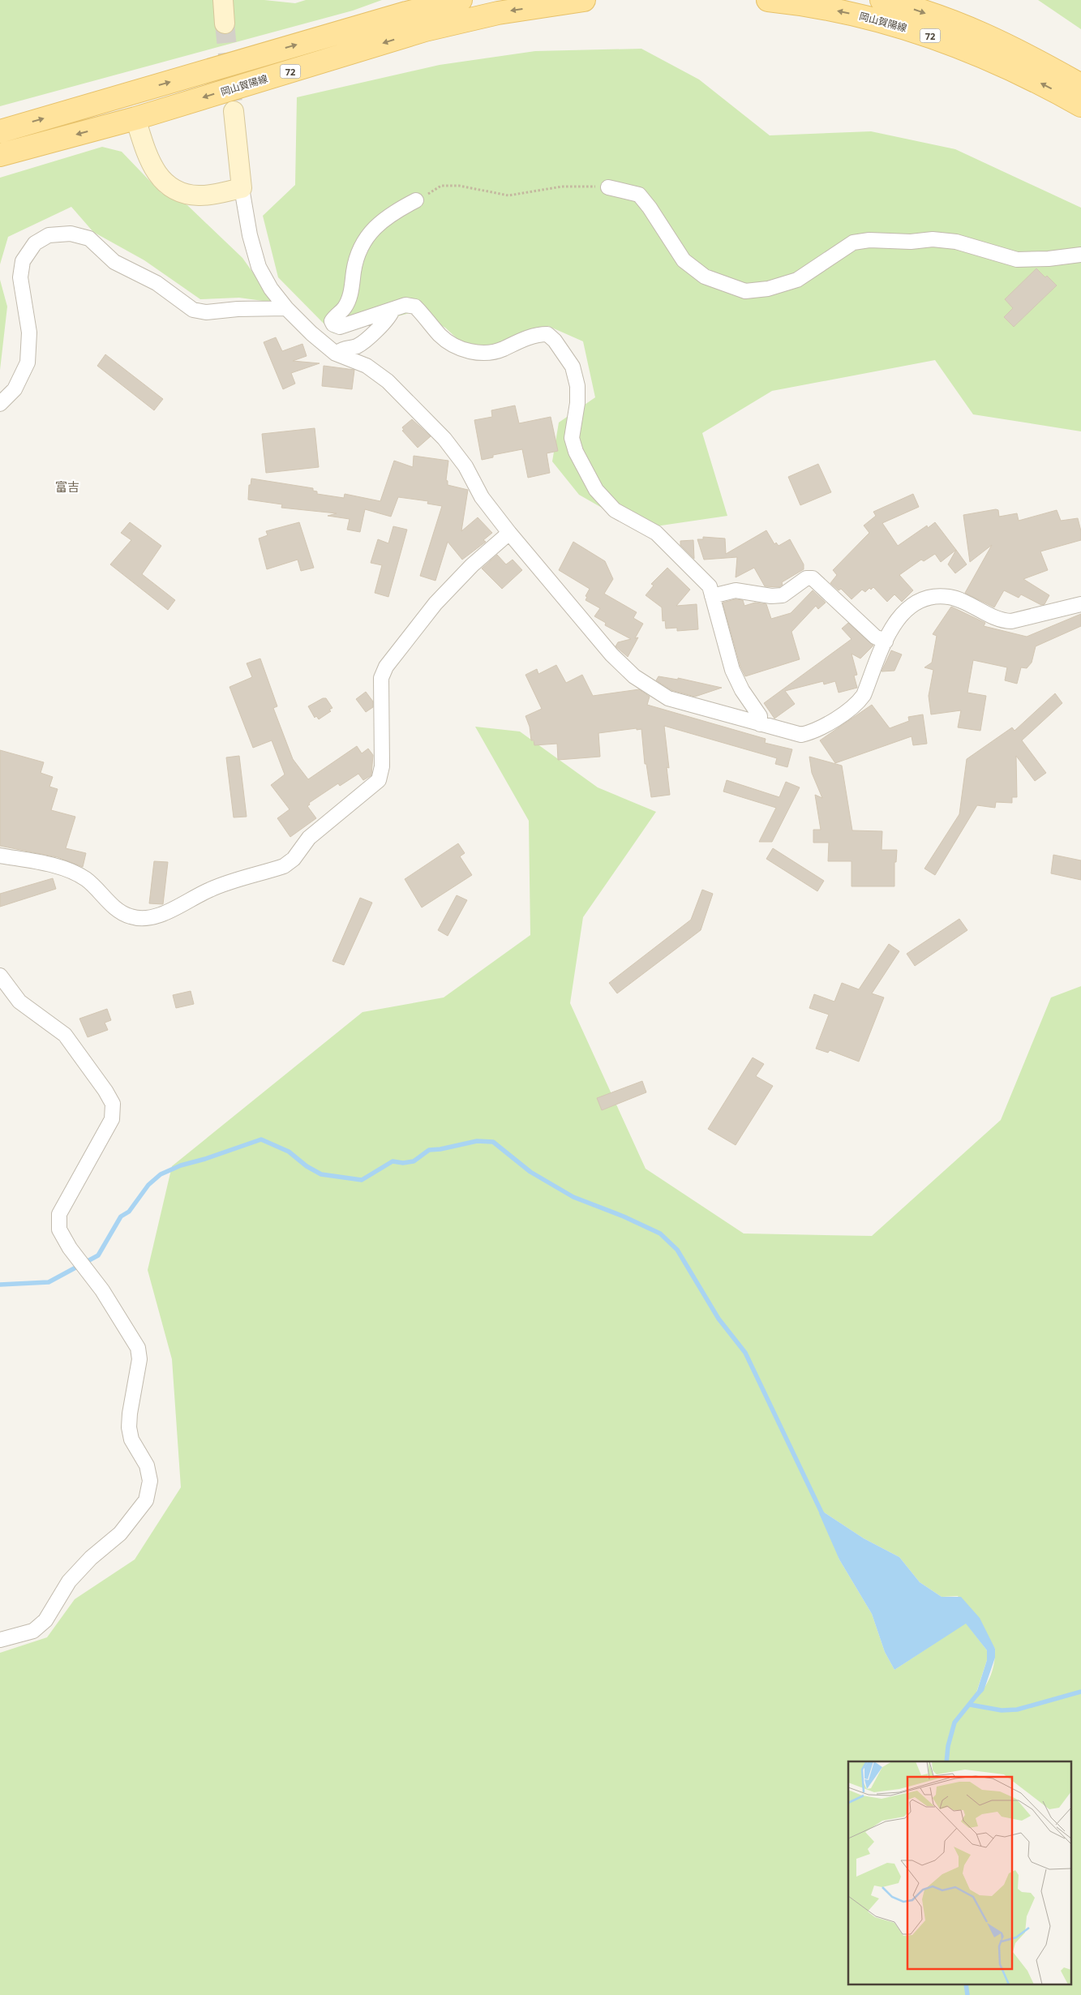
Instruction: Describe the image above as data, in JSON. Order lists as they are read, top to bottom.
{
  "streets": {
    "main road": ["岡山賀陽線", "72"]
  },
  "districts": ["富吉"]
}
